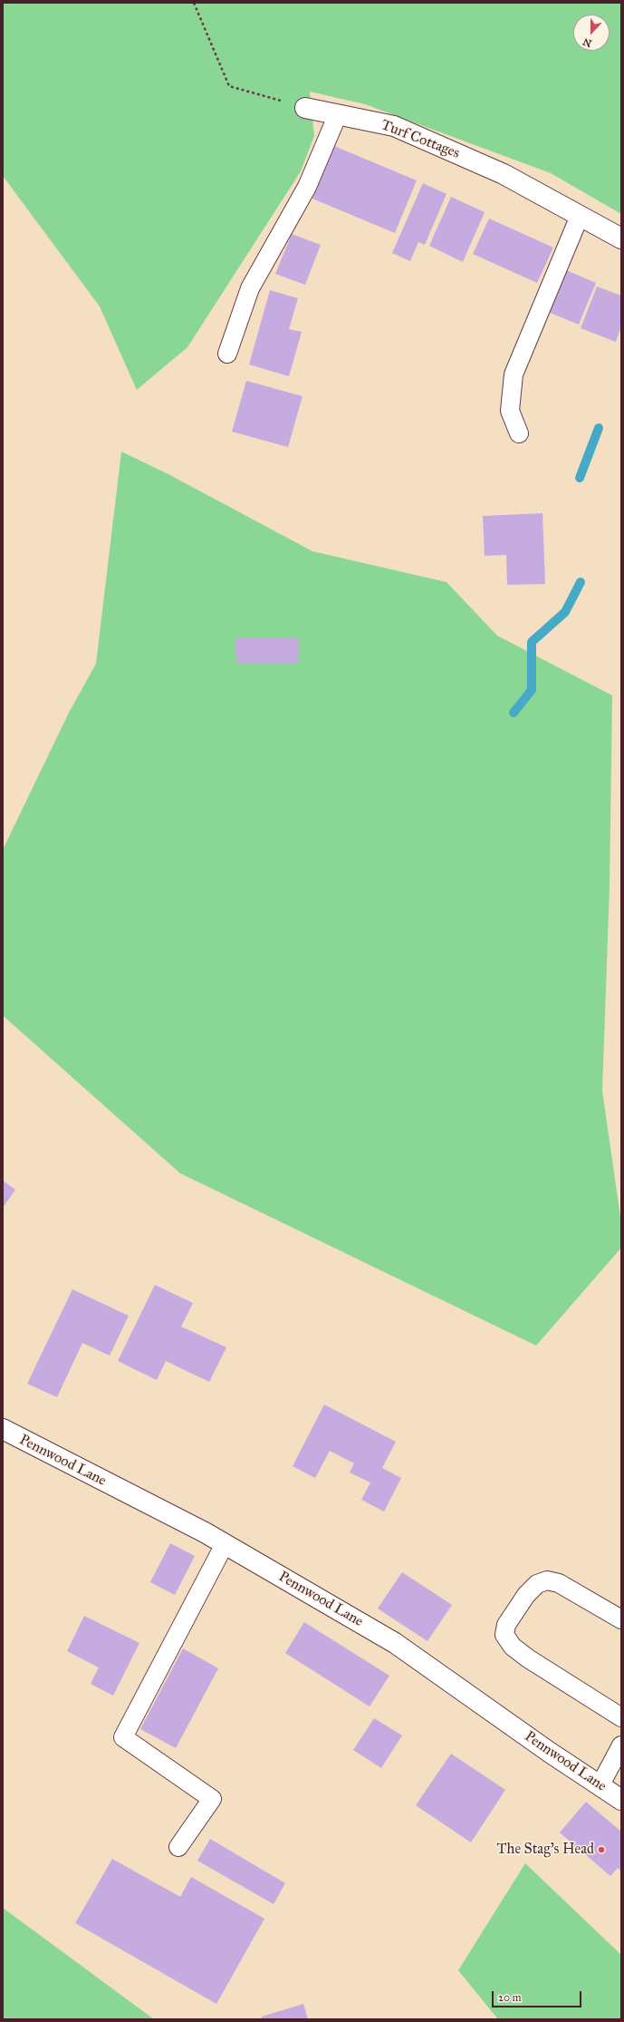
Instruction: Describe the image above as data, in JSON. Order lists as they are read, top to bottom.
{
  "streets": {
    "street": ["Turf Cottages", "Pennwood Lane"]
  },
  "places": ["The Stag's Head"],
  "scale_bar": "20 m",
  "north": "bottom"
}
